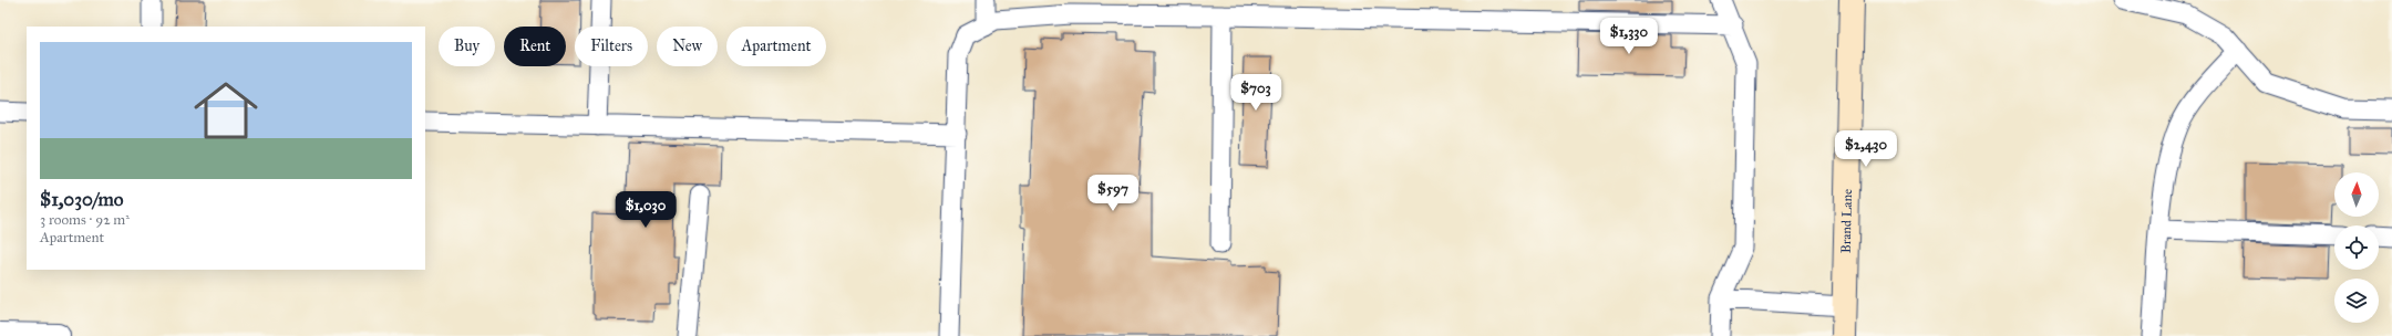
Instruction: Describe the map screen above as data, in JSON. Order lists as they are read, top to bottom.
{
  "streets": {
    "street": ["Brand Lane"]
  },
  "north": "top",
  "page": {
    "price": [
      "$1,330",
      "$703",
      "$2,430",
      "$597",
      "$1,030"
    ],
    "chip": [
      "Buy",
      "Rent",
      "Filters",
      "New",
      "Apartment"
    ],
    "list": [
      {
        "name": "$1,030/mo",
        "note": "3 rooms · 92 m² · Apartment"
      }
    ]
  }
}
